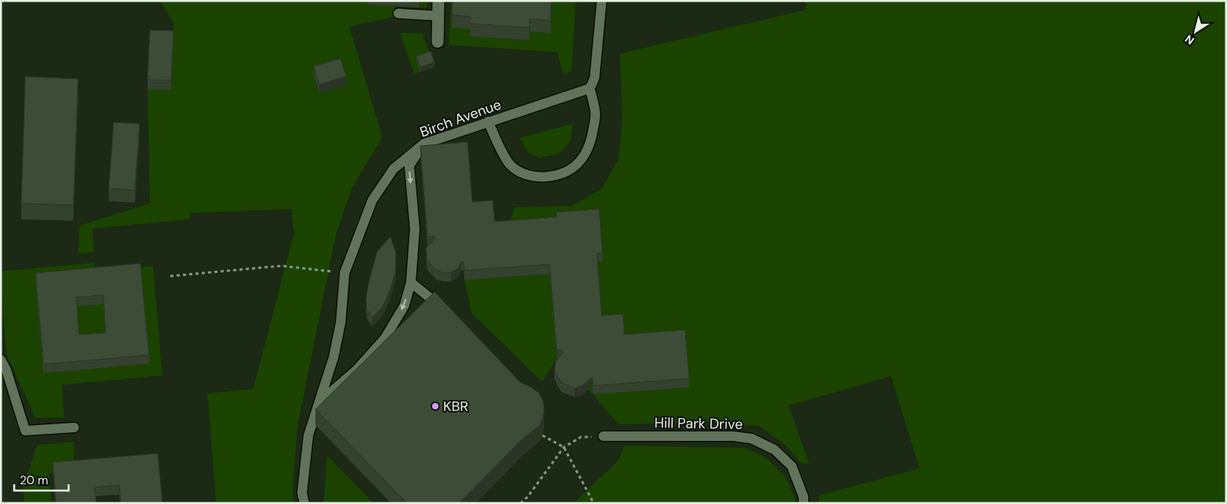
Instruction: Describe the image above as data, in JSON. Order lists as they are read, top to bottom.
{
  "streets": {
    "lane": ["Birch Avenue", "Hill Park Drive"]
  },
  "places": ["KBR"],
  "scale_bar": "20 m",
  "north": "bottom left"
}
